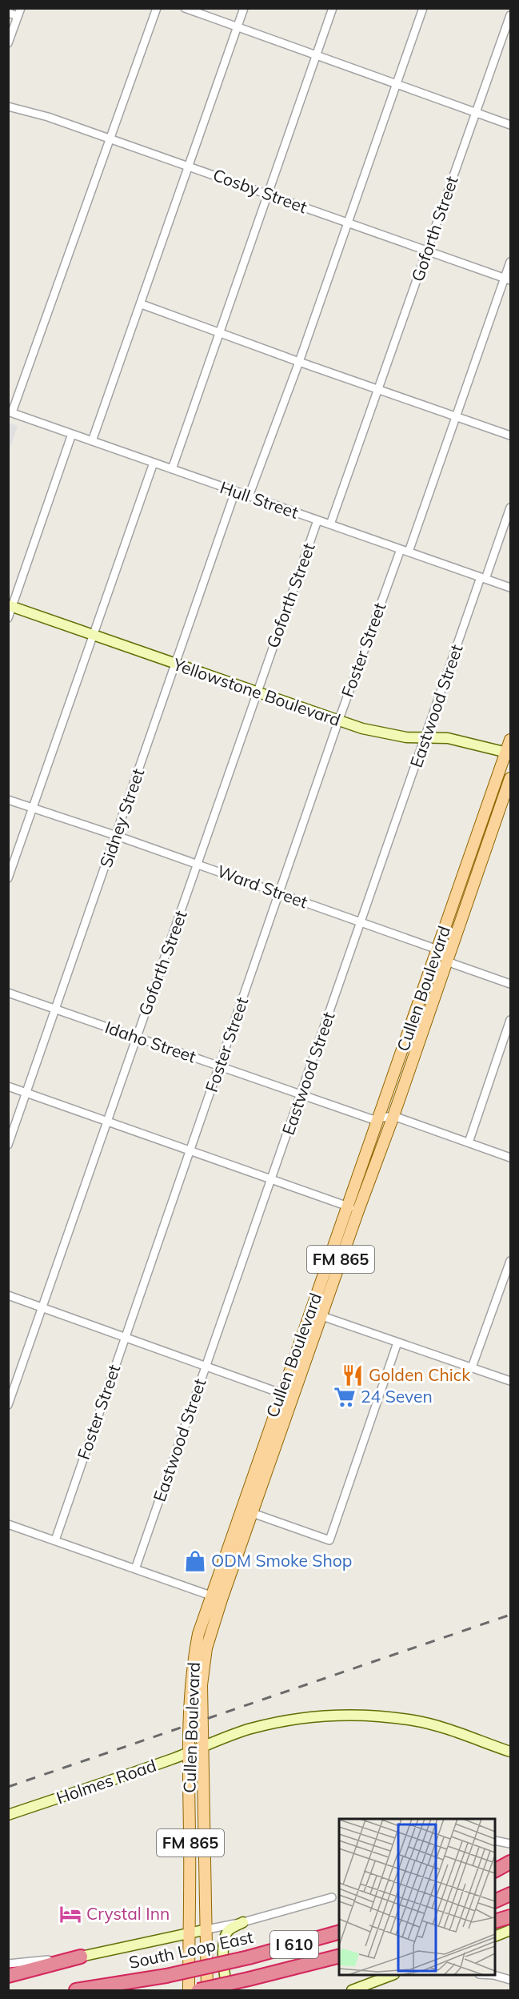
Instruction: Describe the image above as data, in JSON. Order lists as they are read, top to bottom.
{
  "streets": {
    "highway": ["I 610", "South Loop East"],
    "main road": [
      "Yellowstone Boulevard",
      "Cullen Boulevard",
      "FM 865",
      "Holmes Road"
    ],
    "street": [
      "Cosby Street",
      "Goforth Street",
      "Hull Street",
      "Foster Street",
      "Eastwood Street",
      "Sidney Street",
      "Ward Street",
      "Idaho Street"
    ]
  },
  "crossings": [
    ["Cosby Street", "Goforth Street"],
    ["Cosby Street", "Foster Street"],
    ["Goforth Street", "Hull Street"],
    ["Goforth Street", "Yellowstone Boulevard"],
    ["Goforth Street", "Ward Street"],
    ["Goforth Street", "Idaho Street"],
    ["Hull Street", "Foster Street"],
    ["Hull Street", "Eastwood Street"],
    ["Hull Street", "Sidney Street"],
    ["Foster Street", "Yellowstone Boulevard"],
    ["Foster Street", "Ward Street"],
    ["Foster Street", "Idaho Street"],
    ["Yellowstone Boulevard", "Eastwood Street"],
    ["Yellowstone Boulevard", "Sidney Street"],
    ["Yellowstone Boulevard", "Cullen Boulevard"],
    ["Eastwood Street", "Ward Street"],
    ["Eastwood Street", "Idaho Street"],
    ["Sidney Street", "Ward Street"],
    ["Sidney Street", "Idaho Street"],
    ["Ward Street", "Cullen Boulevard"],
    ["Cullen Boulevard", "Idaho Street"],
    ["Cullen Boulevard", "Holmes Road"]
  ],
  "places": {
    "restaurant": ["Golden Chick"],
    "supermarket": ["24 Seven"],
    "shop": ["ODM Smoke Shop"],
    "hotel": ["Crystal Inn"]
  }
}
